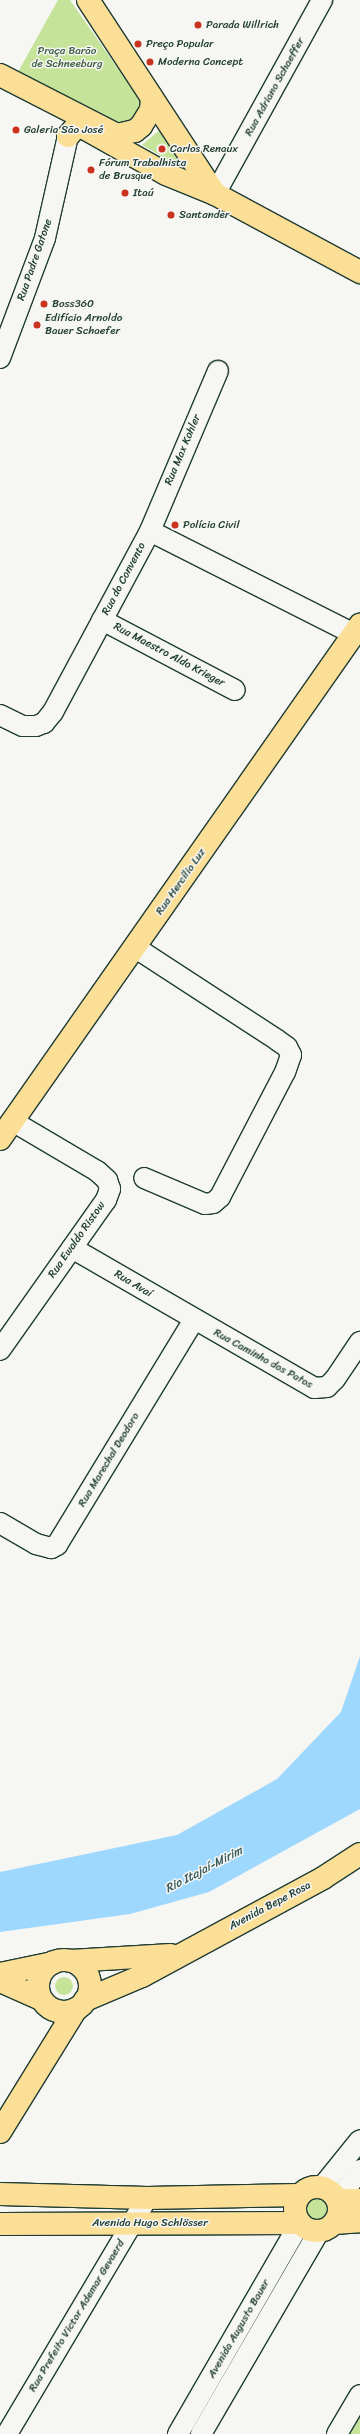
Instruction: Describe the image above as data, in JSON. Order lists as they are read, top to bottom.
{
  "streets": {
    "main road": ["Rua Hercílio Luz", "Avenida Bepe Rosa", "Avenida Hugo Schlösser"],
    "street": [
      "Rua Adriano Schaeffer",
      "Rua Padre Gatone",
      "Rua Max Kohler",
      "Rua do Convento",
      "Rua Maestro Aldo Krieger",
      "Rua Ewaldo Ristow",
      "Rua Avaí",
      "Rua Caminho dos Patos",
      "Rua Marechal Deodoro",
      "Rua Prefeito Victor Ademar Gevaerd",
      "Avenida Augusto Bauer"
    ]
  },
  "crossings": [
    ["Rua Max Kohler", "Rua do Convento"],
    ["Rua do Convento", "Rua Maestro Aldo Krieger"],
    ["Rua do Convento", "Rua Hercílio Luz"],
    ["Rua Hercílio Luz", "Rua Ewaldo Ristow"],
    ["Rua Ewaldo Ristow", "Rua Avaí"],
    ["Rua Avaí", "Rua Caminho dos Patos"],
    ["Rua Avaí", "Rua Marechal Deodoro"],
    ["Rua Caminho dos Patos", "Rua Marechal Deodoro"],
    ["Avenida Hugo Schlösser", "Rua Prefeito Victor Ademar Gevaerd"],
    ["Avenida Hugo Schlösser", "Avenida Augusto Bauer"]
  ],
  "water": ["Rio Itajaí-Mirim"],
  "parks": ["Praça Barão de Schneeburg"],
  "places": [
    "Parada Willrich",
    "Preço Popular",
    "Moderna Concept",
    "Galeria São José",
    "Carlos Renaux",
    "Fórum Trabalhista de Brusque",
    "Itaú",
    "Santander",
    "Boss360",
    "Edifício Arnoldo Bauer Schaefer",
    "Polícia Civil"
  ]
}
